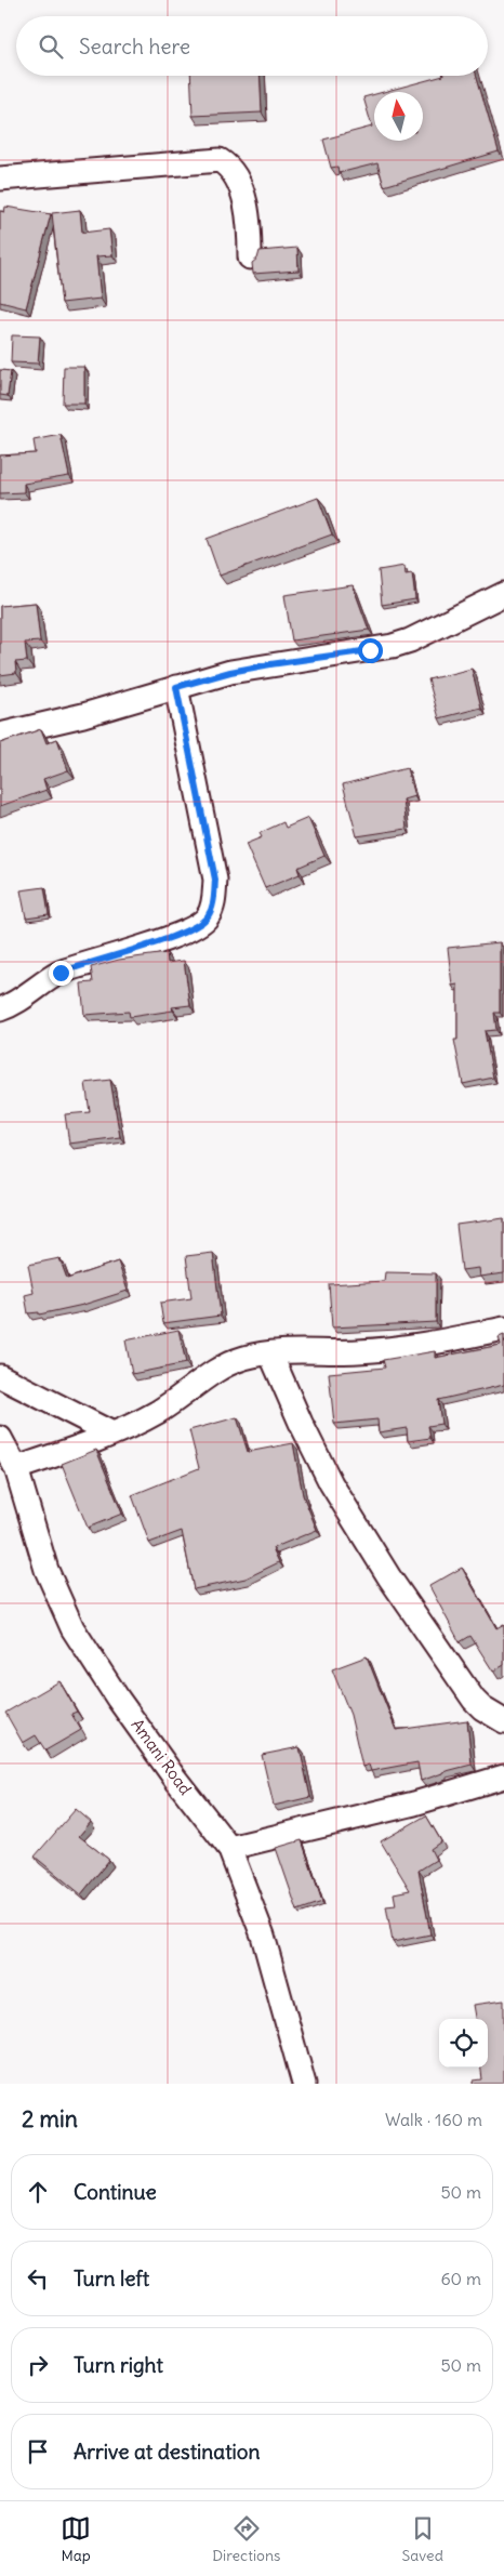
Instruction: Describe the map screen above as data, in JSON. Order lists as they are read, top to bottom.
{
  "streets": {
    "street": ["Amani Road"]
  },
  "north": "top",
  "page": {
    "search": "Search here",
    "heading": ["2 min", "Walk · 160 m"],
    "list": [
      ["Continue", "50 m"],
      ["Turn left", "60 m"],
      ["Turn right", "50 m"],
      "Arrive at destination"
    ],
    "nav": ["Map", "Directions", "Saved"]
  }
}
